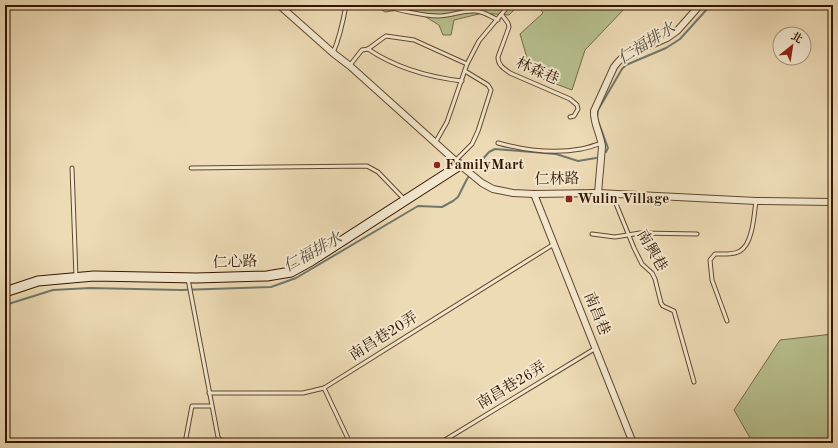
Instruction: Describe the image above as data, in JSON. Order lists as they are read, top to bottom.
{
  "streets": {
    "street": ["仁林路", "仁心路", "南昌巷"],
    "lane": [
      "林森巷",
      "南興巷",
      "南昌巷20弄",
      "南昌巷26弄"
    ]
  },
  "crossings": [
    ["仁林路", "南興巷"],
    ["仁林路", "仁心路"],
    ["仁林路", "南昌巷"],
    ["南昌巷", "南昌巷20弄"],
    ["南昌巷", "南昌巷26弄"]
  ],
  "water": ["仁福排水"],
  "places": {
    "other": ["FamilyMart"],
    "transit": ["Wulin Village"]
  },
  "north": "top right"
}
